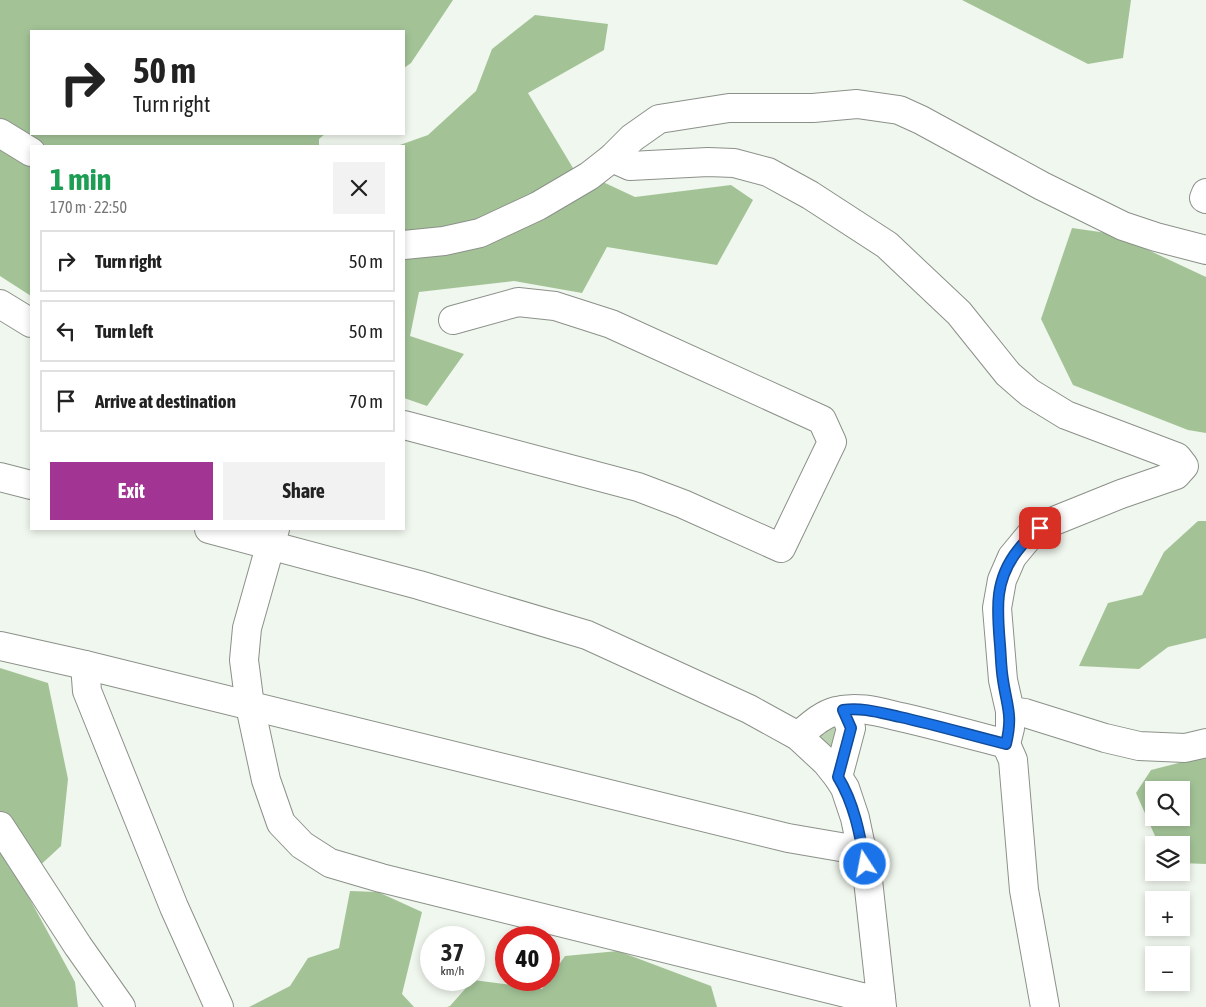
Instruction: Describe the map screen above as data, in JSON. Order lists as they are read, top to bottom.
{
  "page": {
    "turn": ["50 m", "Turn right"],
    "heading": ["1 min", "170 m · 22:50"],
    "list": [
      {
        "name": "Turn right",
        "value": "50 m"
      },
      {
        "name": "Turn left",
        "value": "50 m"
      },
      {
        "name": "Arrive at destination",
        "value": "70 m"
      }
    ],
    "buttons": ["Exit", "Share"],
    "map_buttons": ["+", "−"],
    "speed": "37 km/h",
    "limit": "40"
  }
}
